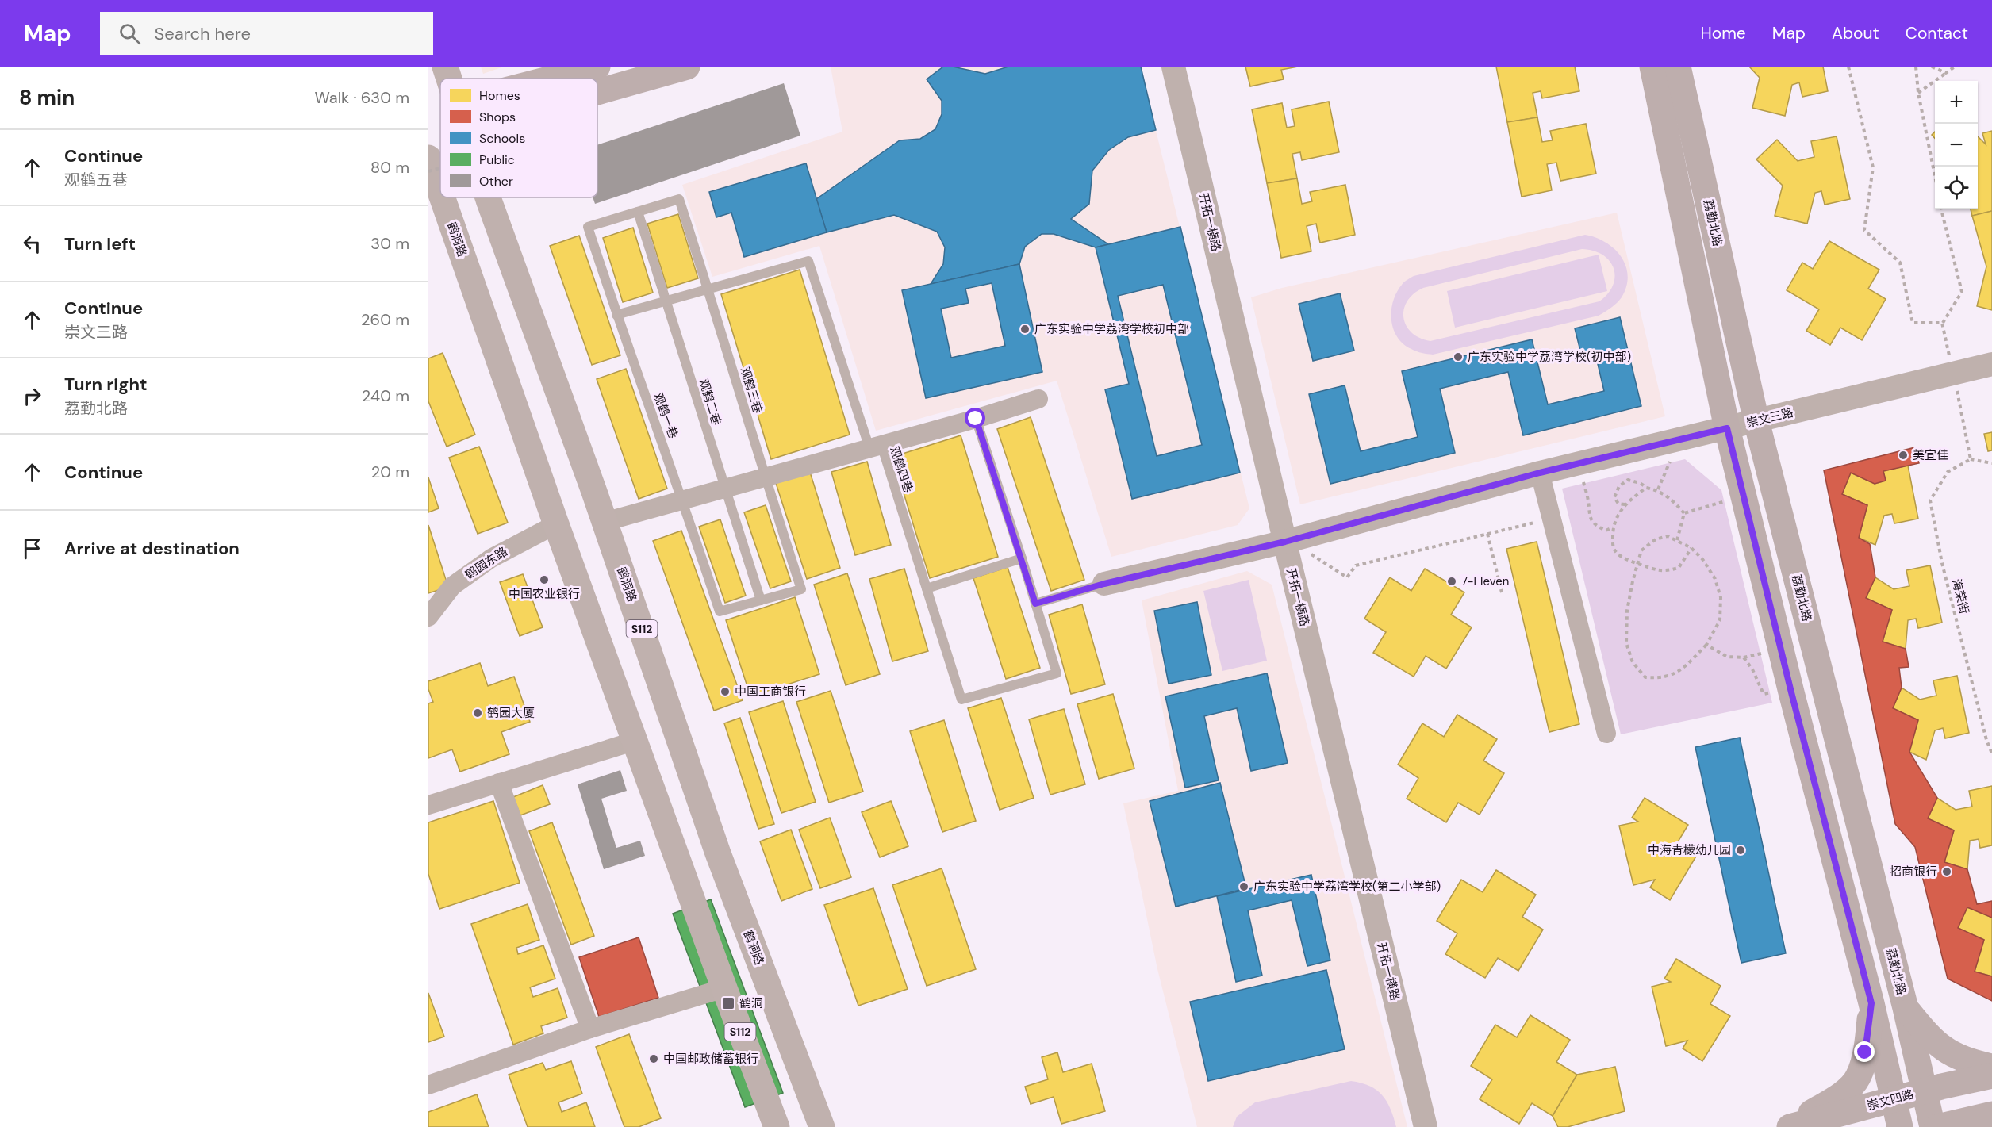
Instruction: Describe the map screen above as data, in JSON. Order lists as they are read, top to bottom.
{
  "streets": {
    "main road": [
      "荔勤北路",
      "鹤洞路",
      "S112",
      "崇文四路"
    ],
    "street": ["开拓一横路", "崇文三路", "鹤园东路"],
    "lane": [
      "观鹤三巷",
      "观鹤二巷",
      "观鹤一巷",
      "观鹤四巷"
    ],
    "path": ["海荣街"]
  },
  "crossings": [
    ["开拓一横路", "崇文三路"],
    ["荔勤北路", "崇文三路"],
    ["荔勤北路", "崇文四路"],
    ["鹤洞路", "鹤园东路"],
    ["观鹤三巷", "观鹤二巷"],
    ["观鹤三巷", "观鹤一巷"],
    ["观鹤三巷", "观鹤四巷"],
    ["观鹤二巷", "观鹤一巷"]
  ],
  "places": {
    "other": [
      "广东实验中学荔湾学校初中部",
      "广东实验中学荔湾学校(初中部)",
      "美宜佳",
      "中国农业银行",
      "7-Eleven",
      "中国工商银行",
      "鹤园大厦",
      "中海青檬幼儿园",
      "招商银行",
      "广东实验中学荔湾学校(第二小学部)",
      "中国邮政储蓄银行"
    ],
    "transit": ["鹤洞"]
  },
  "legend": [
    "Homes",
    "Shops",
    "Schools",
    "Public",
    "Other"
  ],
  "page": {
    "header": "Map",
    "search": "Search here",
    "nav": [
      "Home",
      "Map",
      "About",
      "Contact"
    ],
    "heading": ["8 min", "Walk · 630 m"],
    "map_buttons": ["+", "−"],
    "list": [
      ["Continue", "观鹤五巷", "80 m"],
      ["Turn left", "30 m"],
      ["Continue", "崇文三路", "260 m"],
      ["Turn right", "荔勤北路", "240 m"],
      ["Continue", "20 m"],
      "Arrive at destination"
    ]
  }
}
